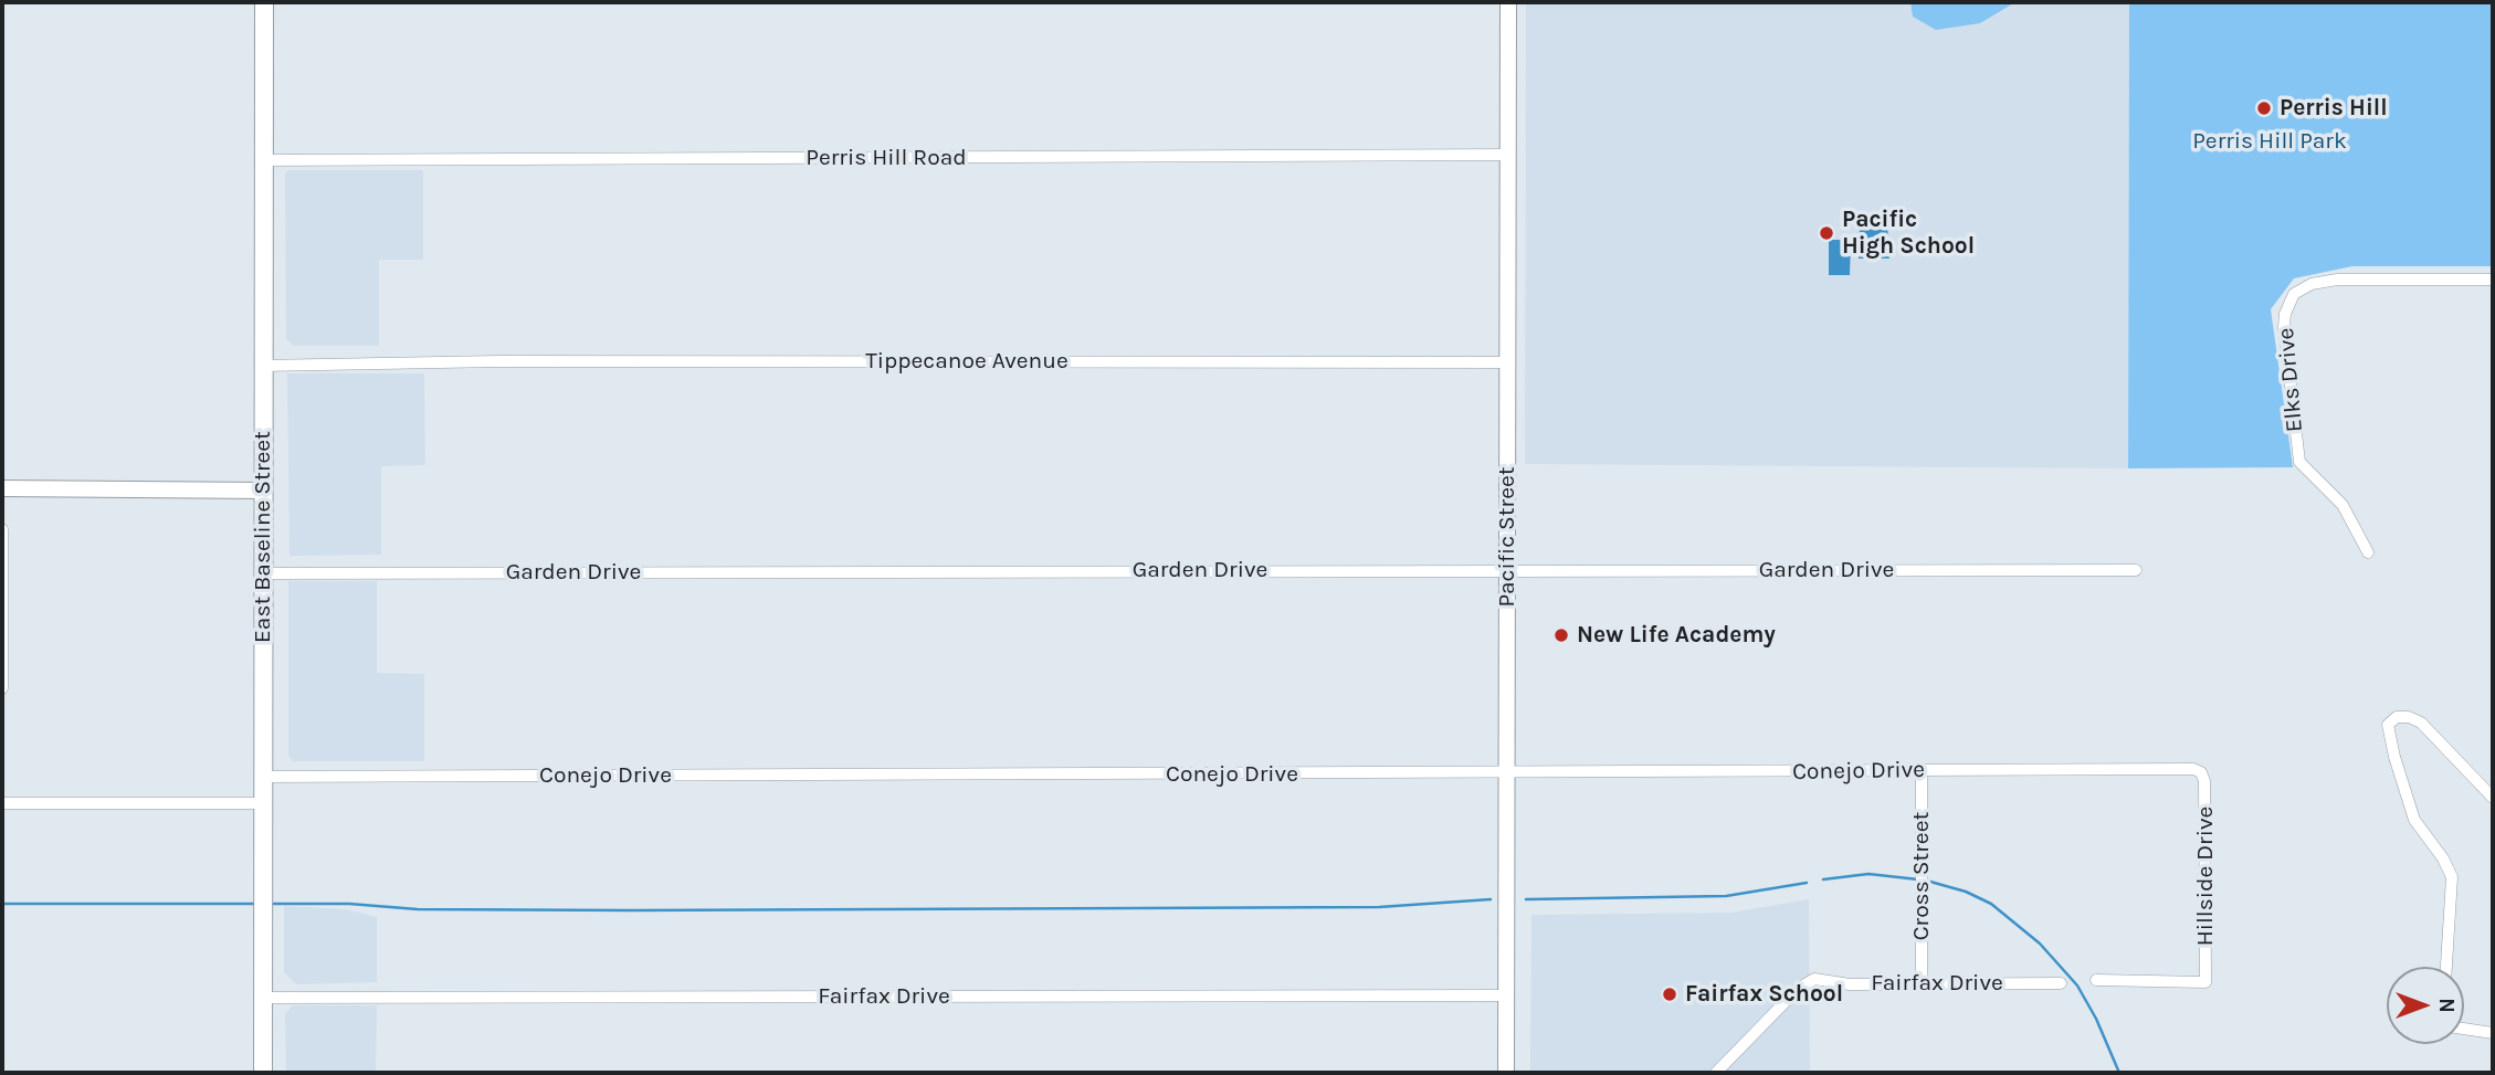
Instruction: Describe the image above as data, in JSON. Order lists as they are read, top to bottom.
{
  "streets": {
    "main road": ["East Baseline Street"],
    "street": [
      "Perris Hill Road",
      "Tippecanoe Avenue",
      "Elks Drive",
      "Pacific Street",
      "Garden Drive",
      "Conejo Drive",
      "Cross Street",
      "Hillside Drive",
      "Fairfax Drive"
    ]
  },
  "crossings": [
    ["Perris Hill Road", "East Baseline Street"],
    ["Perris Hill Road", "Pacific Street"],
    ["Tippecanoe Avenue", "East Baseline Street"],
    ["Tippecanoe Avenue", "Pacific Street"],
    ["East Baseline Street", "Garden Drive"],
    ["East Baseline Street", "Conejo Drive"],
    ["East Baseline Street", "Fairfax Drive"],
    ["Pacific Street", "Garden Drive"],
    ["Pacific Street", "Conejo Drive"],
    ["Pacific Street", "Fairfax Drive"],
    ["Conejo Drive", "Cross Street"],
    ["Conejo Drive", "Hillside Drive"],
    ["Cross Street", "Fairfax Drive"]
  ],
  "parks": ["Perris Hill Park"],
  "places": [
    "Perris Hill",
    "Pacific High School",
    "New Life Academy",
    "Fairfax School"
  ],
  "north": "right"
}
